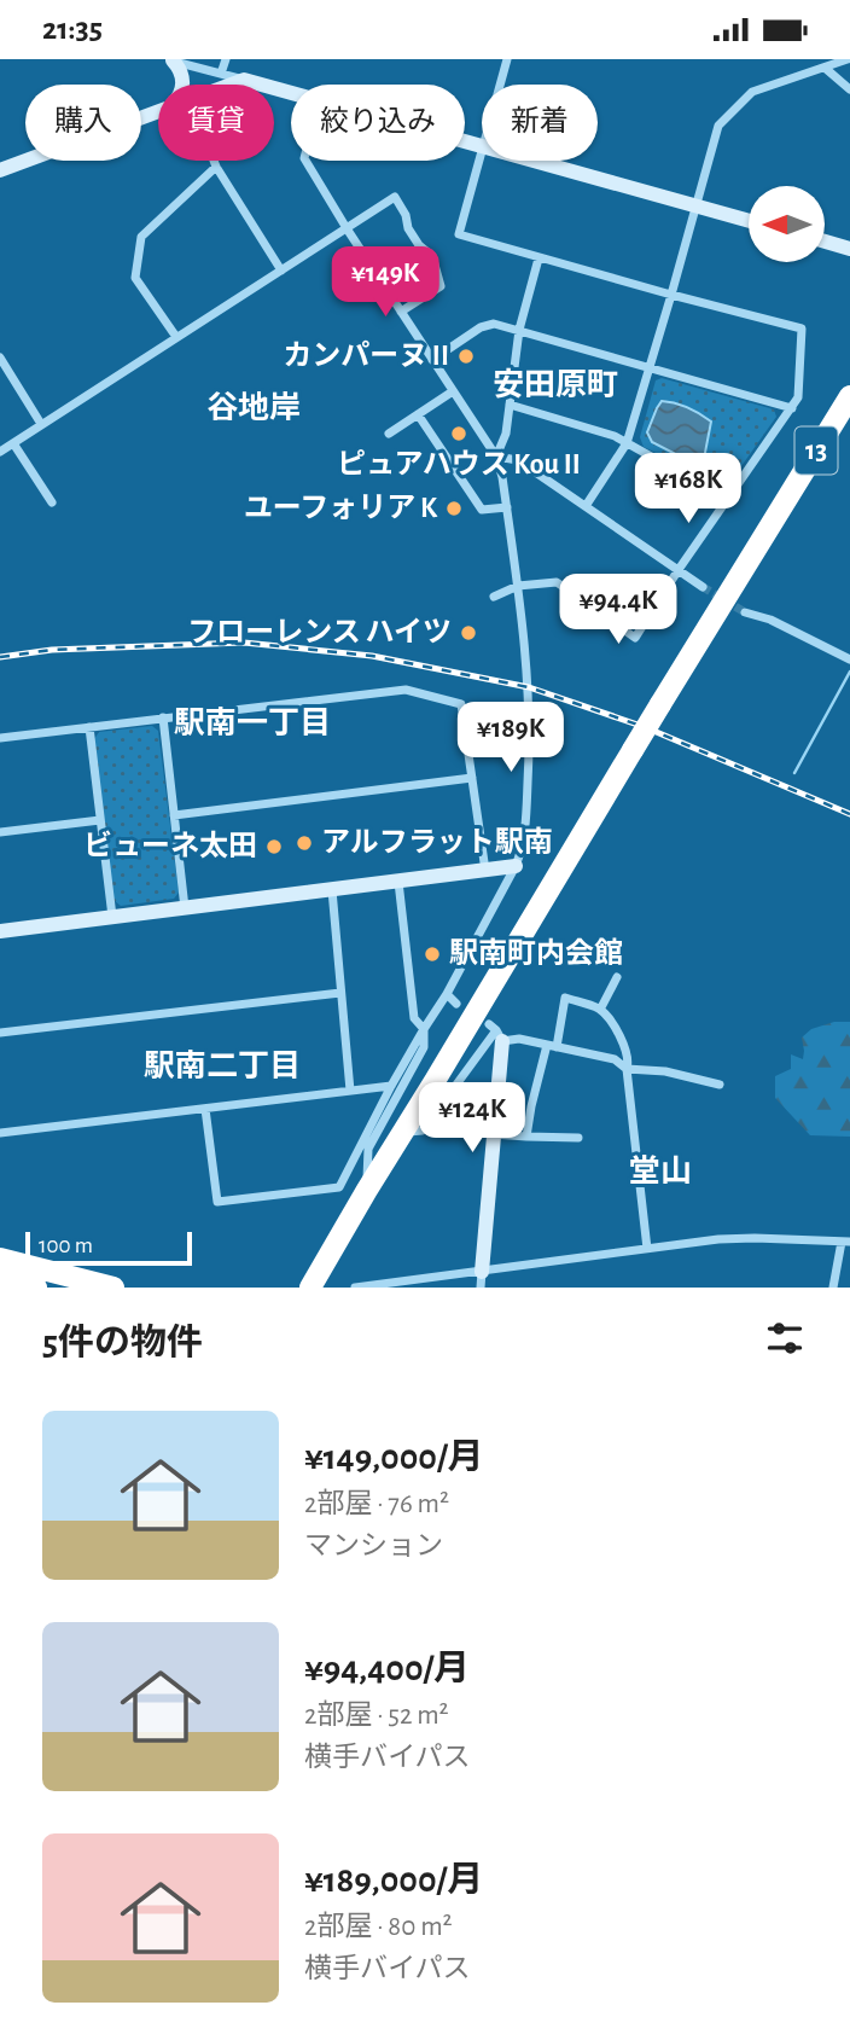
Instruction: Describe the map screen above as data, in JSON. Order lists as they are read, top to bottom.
{
  "streets": {
    "highway": ["13"]
  },
  "districts": [
    "安田原町",
    "谷地岸",
    "駅南一丁目",
    "駅南二丁目",
    "堂山"
  ],
  "places": [
    "カンパーヌ II",
    "ピュアハウス Kou II",
    "ユーフォリア K",
    "フローレンス ハイツ",
    "アルフラット駅南",
    "ビューネ太田",
    "駅南町内会館"
  ],
  "scale_bar": "100 m",
  "north": "left",
  "page": {
    "status": "21:35",
    "chip": [
      "購入",
      "賃貸",
      "絞り込み",
      "新着"
    ],
    "price": [
      "¥149K",
      "¥168K",
      "¥94.4K",
      "¥189K",
      "¥124K"
    ],
    "scale": "100 m",
    "heading": "5件の物件",
    "list": [
      {
        "name": "¥149,000/月",
        "note": "2部屋 · 76 m² · マンション"
      },
      {
        "name": "¥94,400/月",
        "note": "2部屋 · 52 m² · 横手バイパス"
      },
      {
        "name": "¥189,000/月",
        "note": "2部屋 · 80 m² · 横手バイパス"
      }
    ]
  }
}
